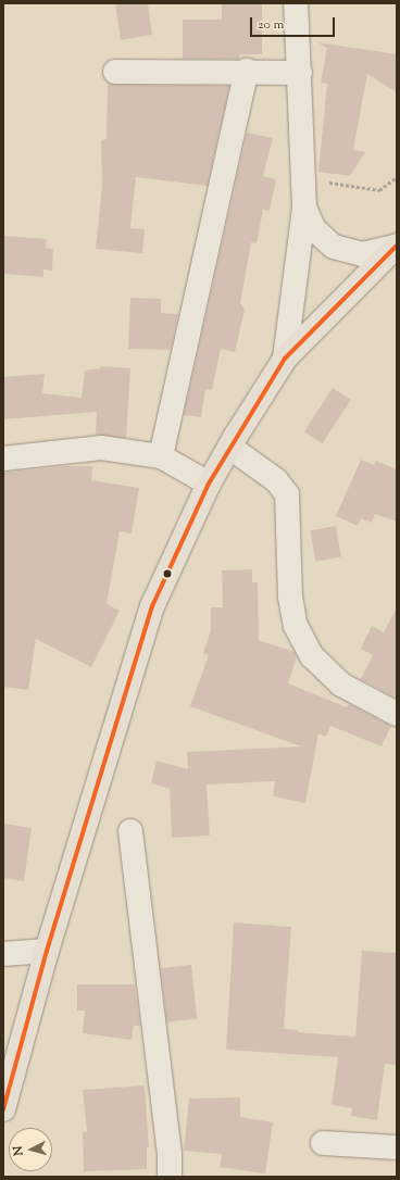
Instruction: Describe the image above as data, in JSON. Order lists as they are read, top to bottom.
{
  "scale_bar": "20 m",
  "north": "left"
}
